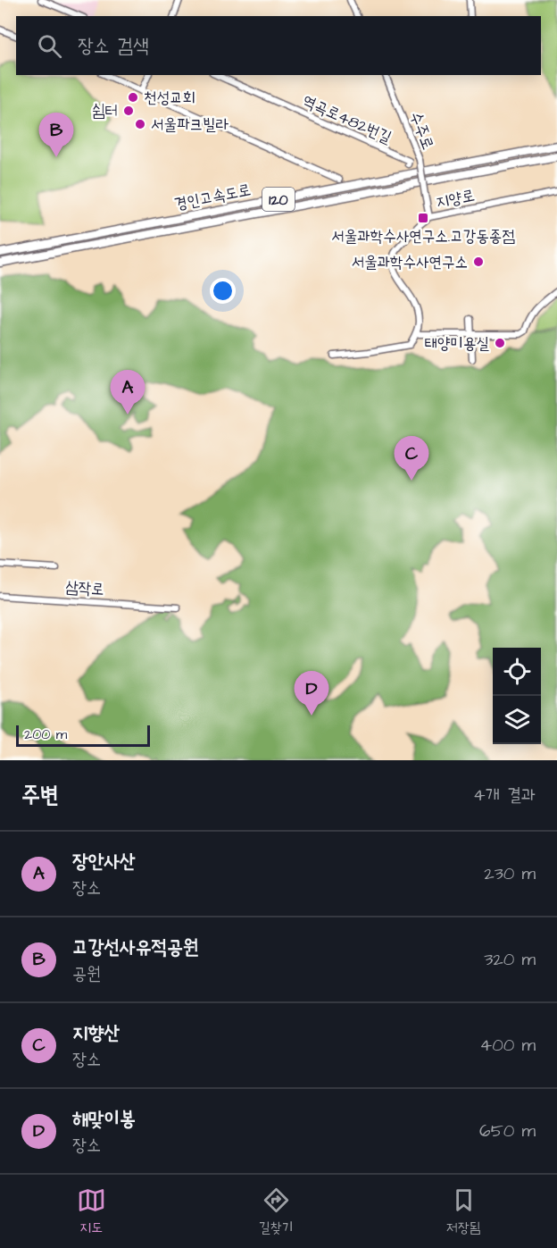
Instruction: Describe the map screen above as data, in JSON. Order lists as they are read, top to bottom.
{
  "streets": {
    "highway": ["경인고속도로", "120"],
    "street": [
      "역곡로482번길",
      "수주로",
      "지양로",
      "삼작로"
    ]
  },
  "crossings": [
    ["수주로", "지양로"]
  ],
  "places": {
    "other": [
      "천성교회",
      "쉼터",
      "서울파크빌라",
      "서울과학수사연구소",
      "태양미용실"
    ],
    "transit": ["서울과학수사연구소.고강동종점"]
  },
  "scale_bar": "200 m",
  "page": {
    "search": "장소 검색",
    "pins": [
      "B",
      "A",
      "C",
      "D"
    ],
    "scale": "200 m",
    "heading": ["주변", "4개 결과"],
    "list": [
      {
        "mark": "A",
        "name": "장안사산",
        "note": "장소",
        "value": "230 m"
      },
      {
        "mark": "B",
        "name": "고강선사유적공원",
        "note": "공원",
        "value": "320 m"
      },
      {
        "mark": "C",
        "name": "지향산",
        "note": "장소",
        "value": "400 m"
      },
      {
        "mark": "D",
        "name": "해맞이봉",
        "note": "장소",
        "value": "650 m"
      }
    ],
    "nav": ["지도", "길찾기", "저장됨"]
  }
}
